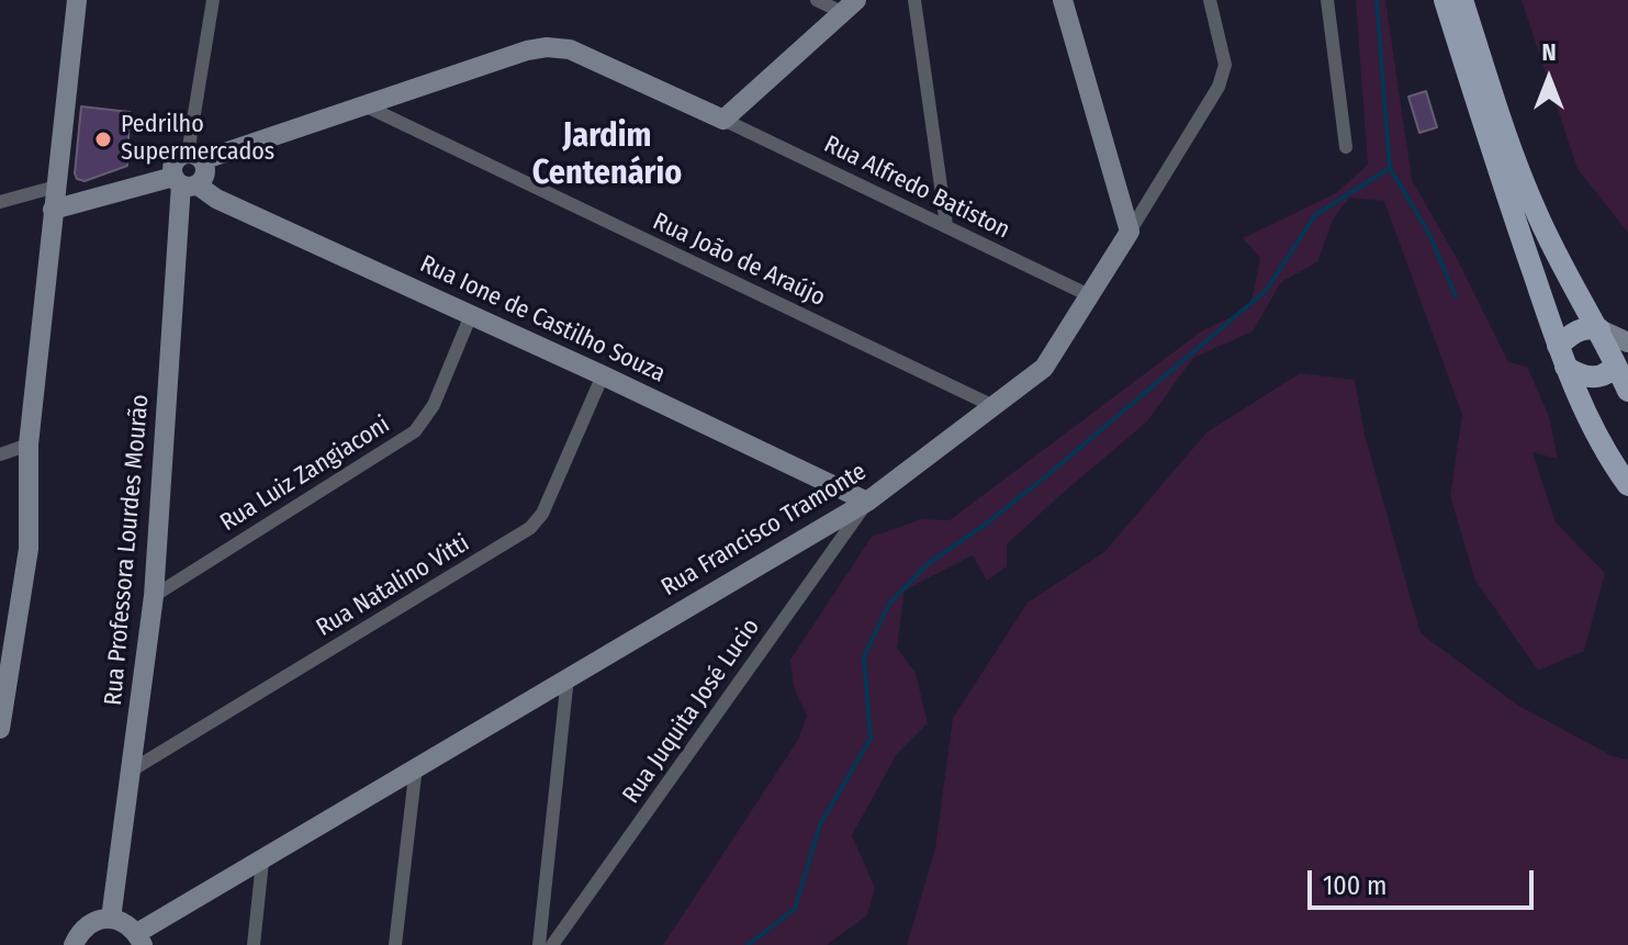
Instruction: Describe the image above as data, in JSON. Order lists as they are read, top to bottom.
{
  "streets": {
    "street": [
      "Rua Alfredo Batiston",
      "Rua João de Araújo",
      "Rua Ione de Castilho Souza",
      "Rua Luiz Zangiaconi",
      "Rua Francisco Tramonte",
      "Rua Professora Lourdes Mourão",
      "Rua Natalino Vitti",
      "Rua Juquita José Lucio"
    ]
  },
  "crossings": [
    ["Rua Alfredo Batiston", "Rua Francisco Tramonte"],
    ["Rua João de Araújo", "Rua Francisco Tramonte"],
    ["Rua Ione de Castilho Souza", "Rua Luiz Zangiaconi"],
    ["Rua Ione de Castilho Souza", "Rua Francisco Tramonte"],
    ["Rua Ione de Castilho Souza", "Rua Professora Lourdes Mourão"],
    ["Rua Ione de Castilho Souza", "Rua Natalino Vitti"],
    ["Rua Ione de Castilho Souza", "Rua Juquita José Lucio"],
    ["Rua Luiz Zangiaconi", "Rua Professora Lourdes Mourão"],
    ["Rua Francisco Tramonte", "Rua Juquita José Lucio"],
    ["Rua Professora Lourdes Mourão", "Rua Natalino Vitti"]
  ],
  "districts": ["Jardim Centenário"],
  "places": ["Pedrilho Supermercados"],
  "scale_bar": "100 m",
  "north": "top"
}
